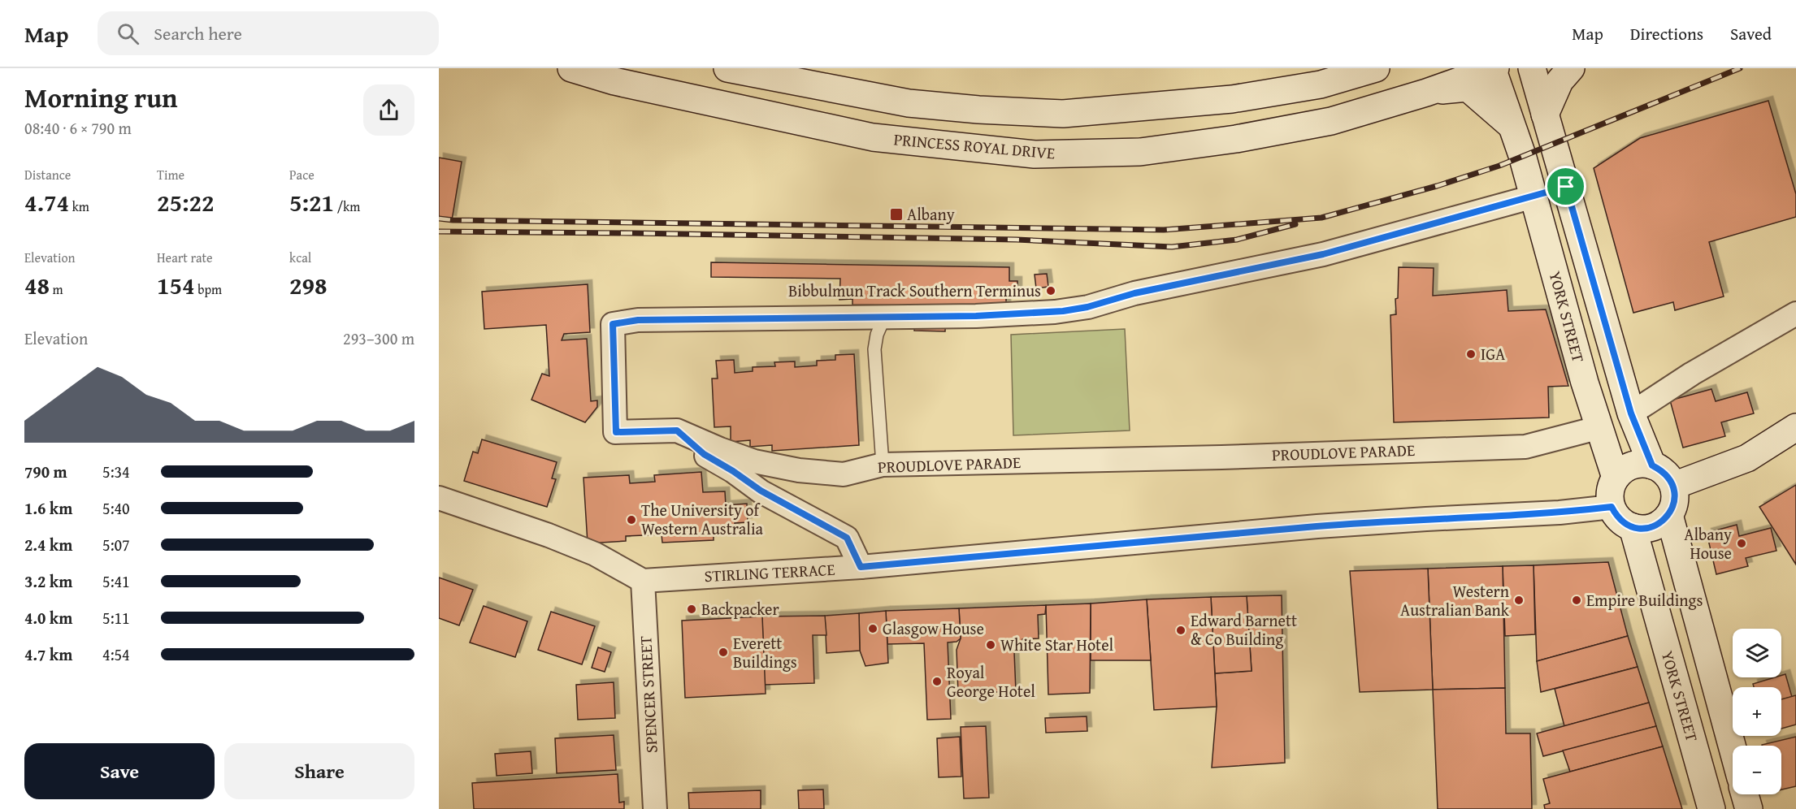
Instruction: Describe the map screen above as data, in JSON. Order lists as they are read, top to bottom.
{
  "streets": {
    "main road": ["PRINCESS ROYAL DRIVE", "YORK STREET"],
    "street": ["PROUDLOVE PARADE", "STIRLING TERRACE", "SPENCER STREET"]
  },
  "crossings": [
    ["PRINCESS ROYAL DRIVE", "YORK STREET"],
    ["YORK STREET", "PROUDLOVE PARADE"],
    ["YORK STREET", "STIRLING TERRACE"],
    ["STIRLING TERRACE", "SPENCER STREET"]
  ],
  "places": {
    "transit": ["Albany"],
    "other": [
      "Bibbulmun Track Southern Terminus",
      "IGA",
      "The University of Western Australia",
      "Albany House",
      "Western Australian Bank",
      "Empire Buildings",
      "Backpacker",
      "Glasgow House",
      "Edward Barnett & Co Building",
      "White Star Hotel",
      "Everett Buildings",
      "Royal George Hotel"
    ]
  },
  "page": {
    "header": "Map",
    "search": "Search here",
    "nav": ["Map", "Directions", "Saved"],
    "heading": ["Morning run", "08:40 · 6 × 790 m"],
    "stats": [
      ["Distance", "4.74 km"],
      ["Time", "25:22"],
      ["Pace", "5:21 /km"],
      ["Elevation", "48 m"],
      ["Heart rate", "154 bpm"],
      ["kcal", "298"]
    ],
    "chart": ["Elevation", "293–300 m"],
    "list": [
      {
        "name": "790 m",
        "note": "5:34"
      },
      {
        "name": "1.6 km",
        "note": "5:40"
      },
      {
        "name": "2.4 km",
        "note": "5:07"
      },
      {
        "name": "3.2 km",
        "note": "5:41"
      },
      {
        "name": "4.0 km",
        "note": "5:11"
      },
      {
        "name": "4.7 km",
        "note": "4:54"
      }
    ],
    "map_buttons": ["+", "−"],
    "buttons": ["Save", "Share"]
  }
}
